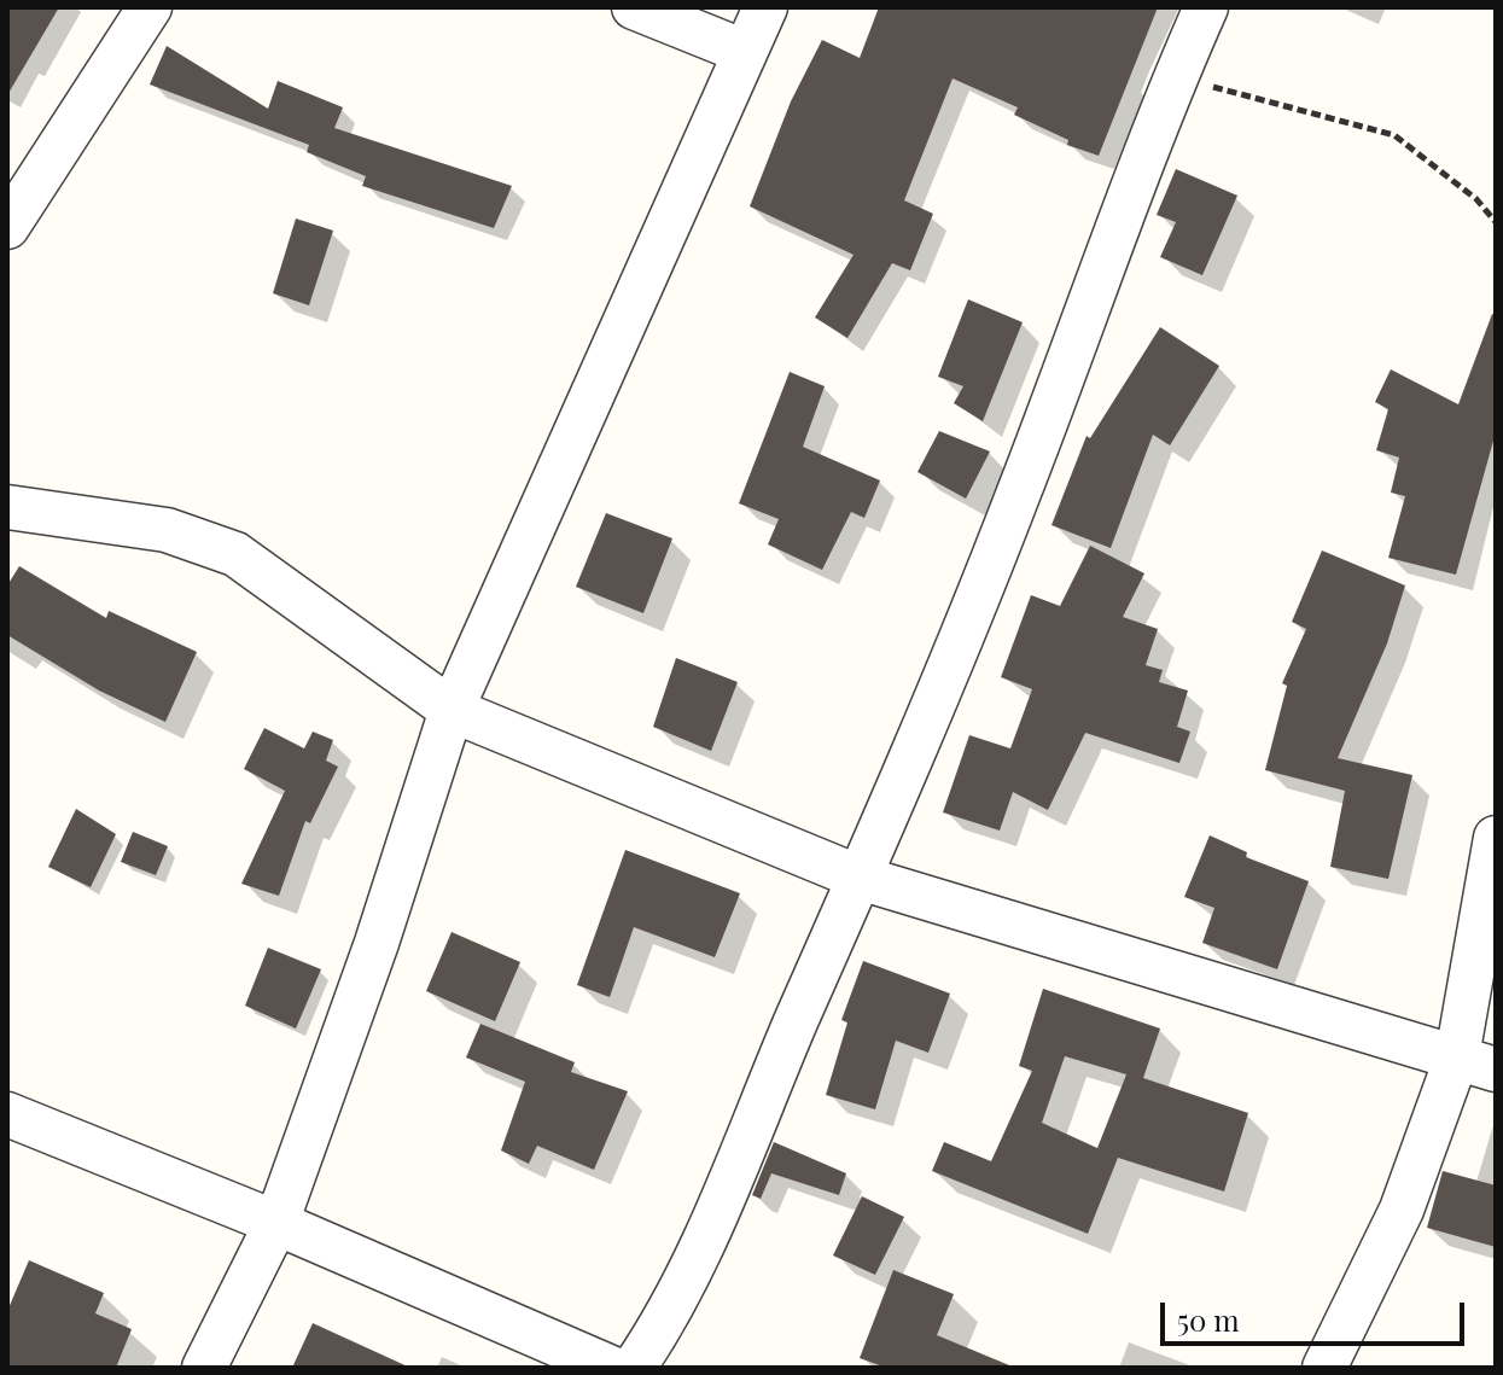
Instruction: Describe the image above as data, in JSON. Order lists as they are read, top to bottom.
{
  "scale_bar": "50 m"
}
